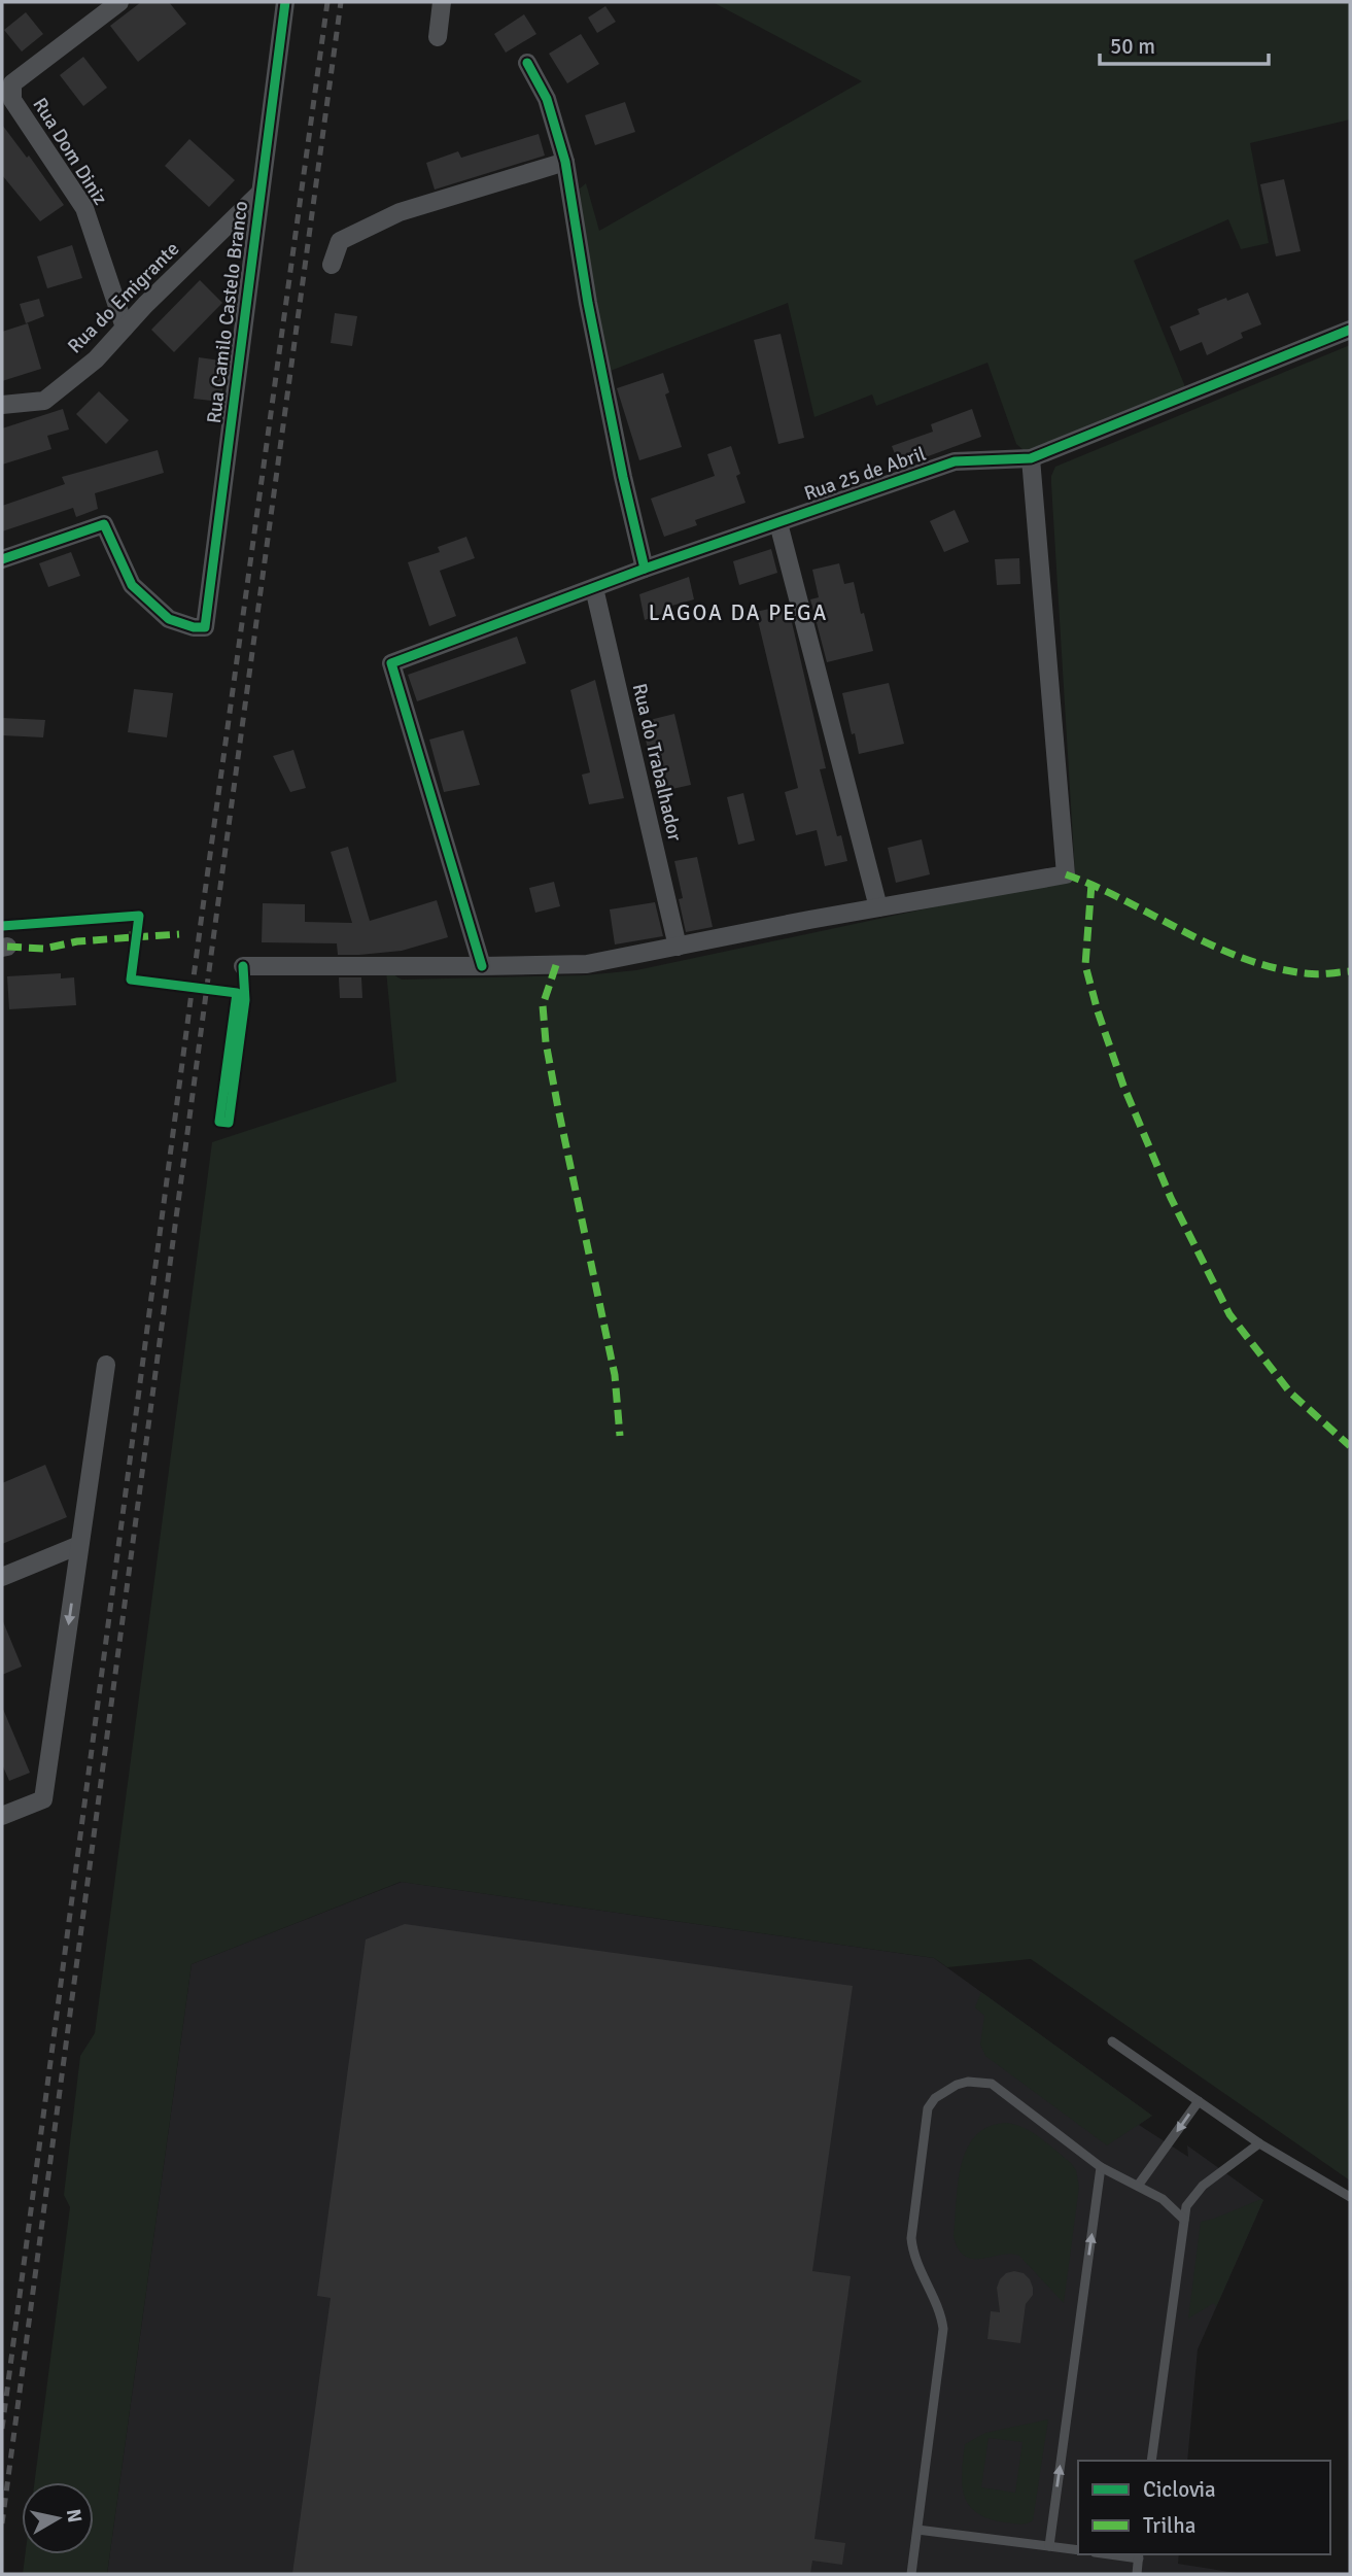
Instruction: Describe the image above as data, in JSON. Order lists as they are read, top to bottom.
{
  "streets": {
    "street": [
      "Rua Dom Diniz",
      "Rua do Emigrante",
      "Rua Camilo Castelo Branco",
      "Rua 25 de Abril",
      "Rua do Trabalhador"
    ]
  },
  "crossings": [
    ["Rua Dom Diniz", "Rua do Emigrante"],
    ["Rua do Emigrante", "Rua Camilo Castelo Branco"],
    ["Rua 25 de Abril", "Rua do Trabalhador"]
  ],
  "districts": ["LAGOA DA PEGA"],
  "legend": ["Ciclovia", "Trilha"],
  "scale_bar": "50 m",
  "north": "right"
}
